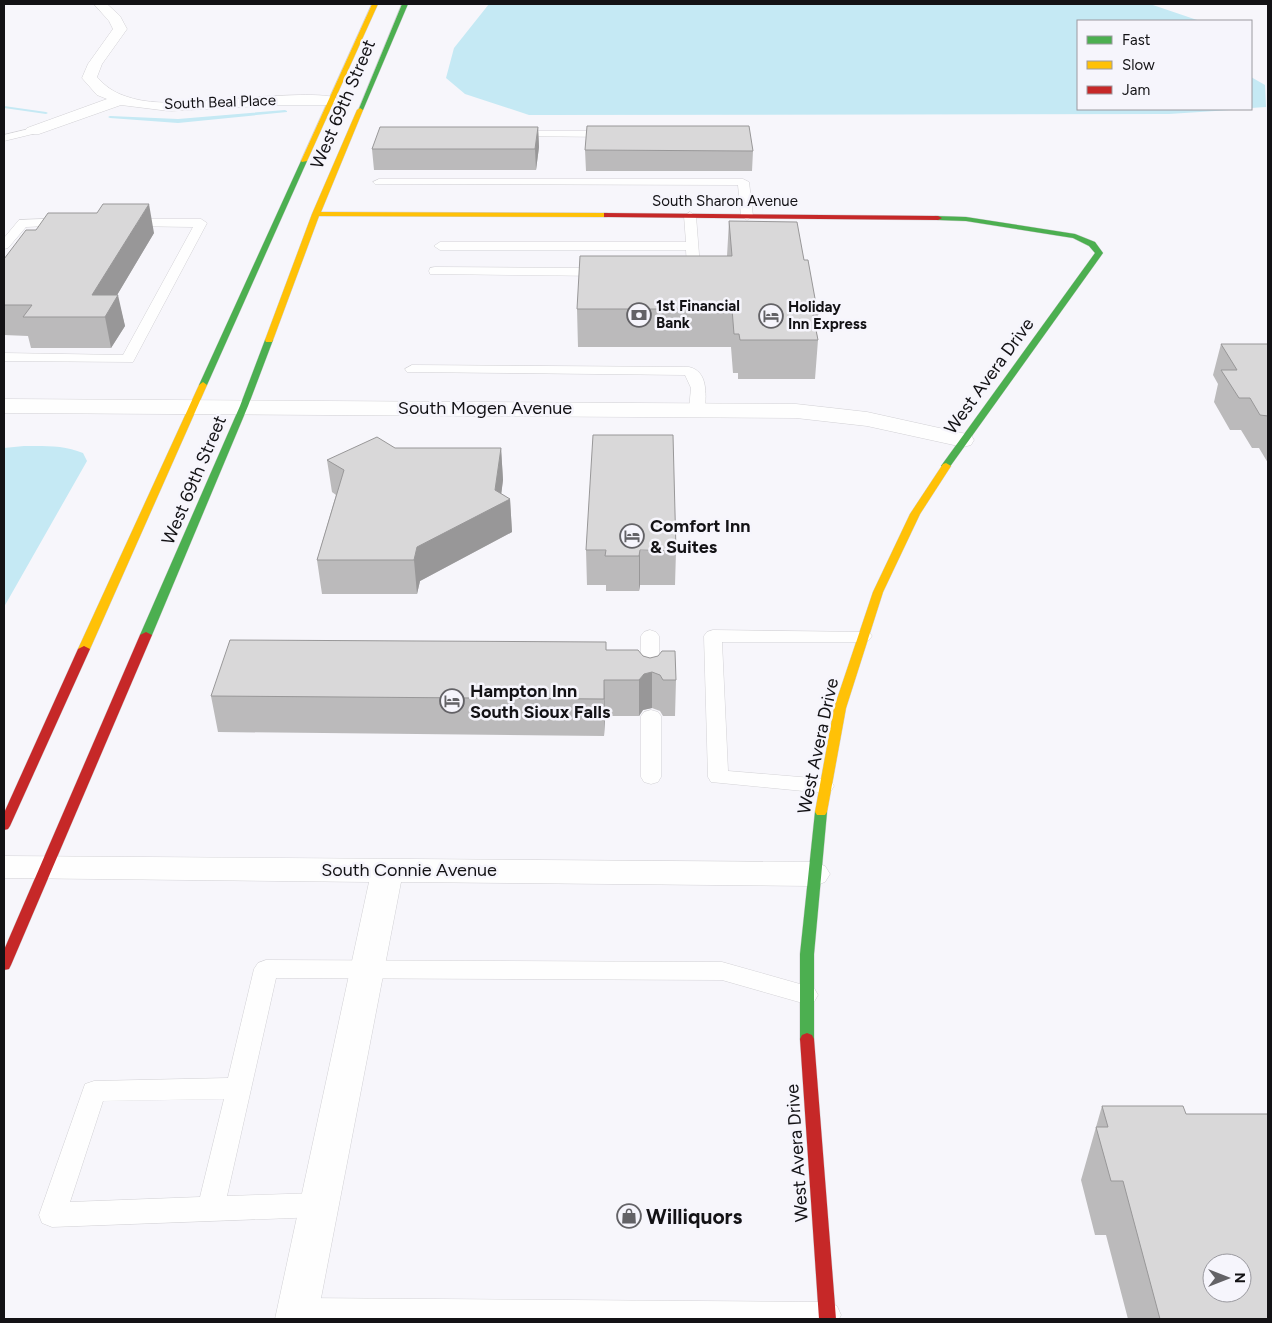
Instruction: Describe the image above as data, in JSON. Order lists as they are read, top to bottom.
{
  "streets": {
    "street": [
      "South Beal Place",
      "West 69th Street",
      "South Sharon Avenue",
      "West Avera Drive",
      "South Mogen Avenue",
      "South Connie Avenue"
    ]
  },
  "crossings": [
    ["South Beal Place", "West 69th Street"],
    ["West 69th Street", "South Sharon Avenue"],
    ["West 69th Street", "South Mogen Avenue"],
    ["West 69th Street", "South Connie Avenue"],
    ["South Sharon Avenue", "West Avera Drive"],
    ["West Avera Drive", "South Mogen Avenue"],
    ["West Avera Drive", "South Connie Avenue"]
  ],
  "places": {
    "bank": ["1st Financial Bank"],
    "hotel": ["Holiday Inn Express", "Comfort Inn & Suites", "Hampton Inn South Sioux Falls"],
    "shop": ["Williquors"]
  },
  "legend": ["Fast", "Slow", "Jam"],
  "north": "right"
}
